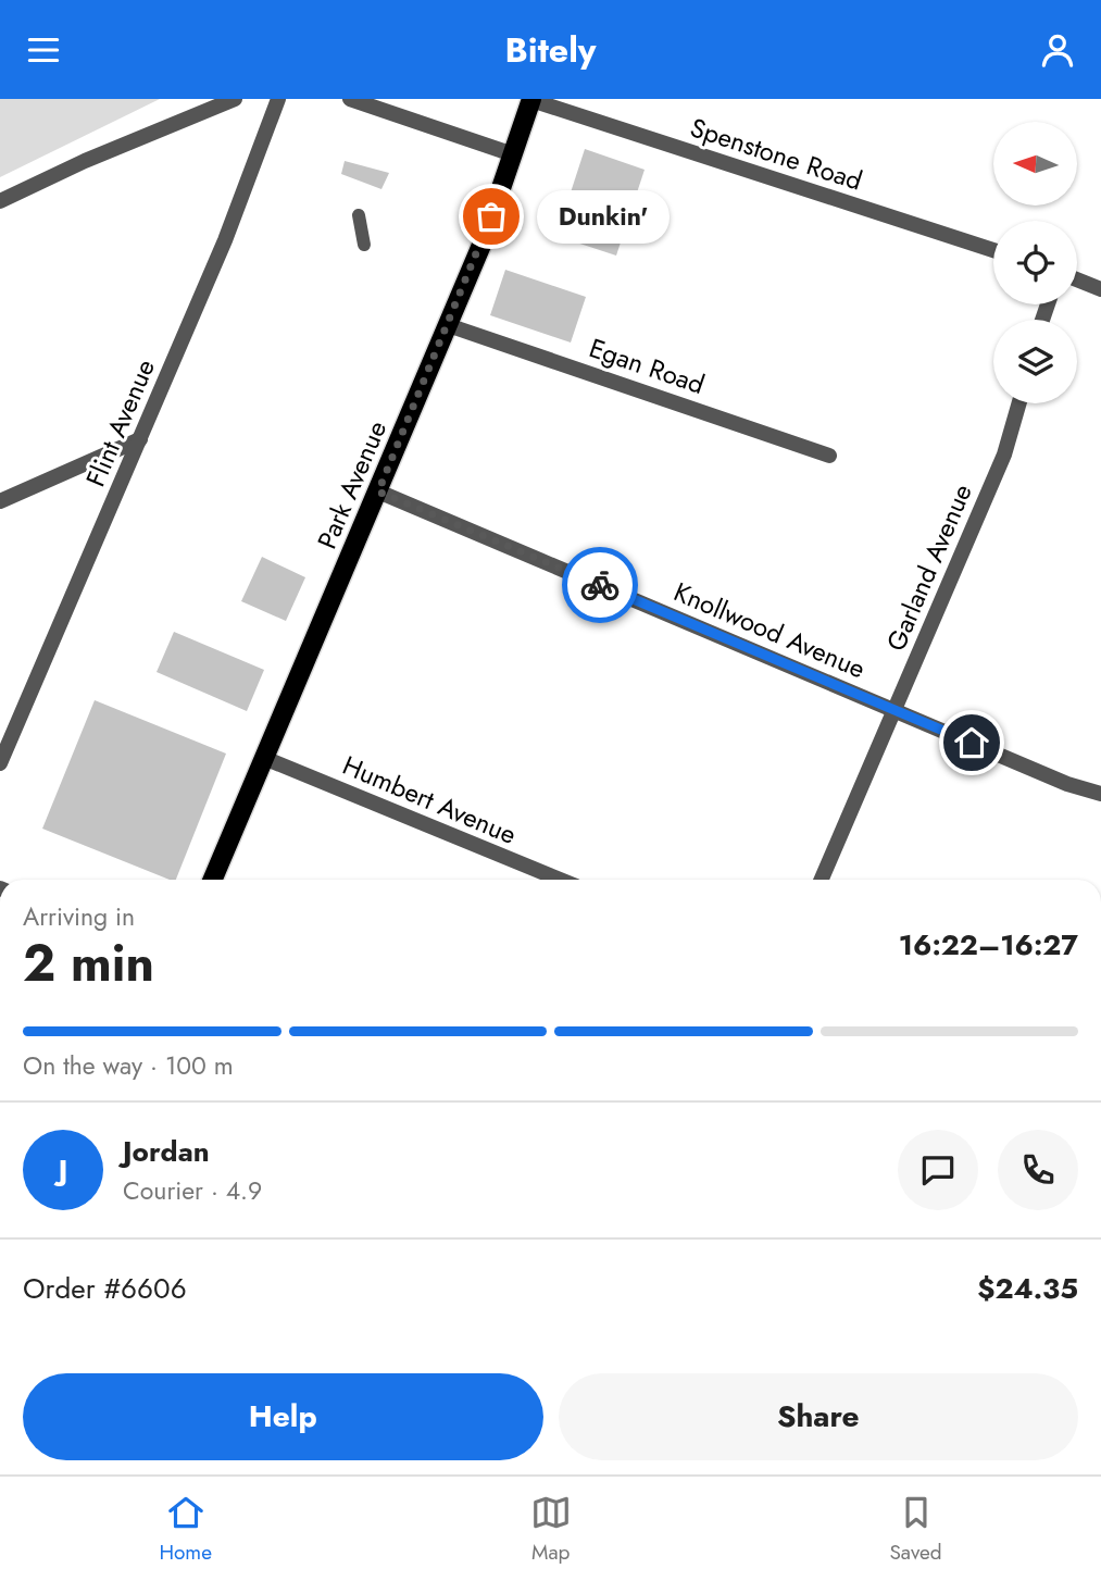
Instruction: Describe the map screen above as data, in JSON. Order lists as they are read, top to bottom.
{
  "streets": {
    "main road": ["Park Avenue"],
    "street": [
      "Spenstone Road",
      "Egan Road",
      "Flint Avenue",
      "Garland Avenue",
      "Knollwood Avenue",
      "Humbert Avenue"
    ]
  },
  "crossings": [
    ["Spenstone Road", "Park Avenue"],
    ["Egan Road", "Park Avenue"],
    ["Park Avenue", "Knollwood Avenue"],
    ["Park Avenue", "Humbert Avenue"],
    ["Garland Avenue", "Knollwood Avenue"]
  ],
  "places": ["Dunkin'"],
  "north": "left",
  "page": {
    "header": "Bitely",
    "bubble": "Dunkin'",
    "heading": ["2 min", "Arriving in", "16:22–16:27"],
    "panel": [
      "Jordan",
      "Courier · 4.9",
      "Order #6606",
      "$24.35"
    ],
    "bar": "On the way · 100 m",
    "round": "J",
    "buttons": ["Help", "Share"],
    "tabs": ["Home", "Map", "Saved"]
  }
}
